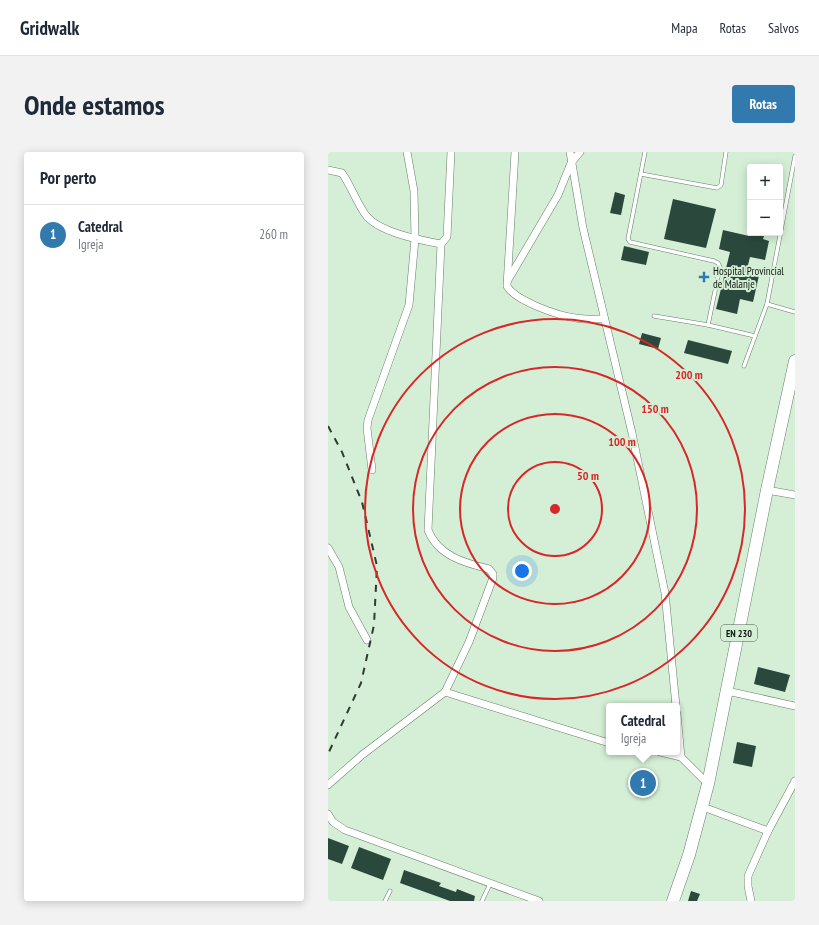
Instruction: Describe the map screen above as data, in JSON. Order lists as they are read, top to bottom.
{
  "streets": {
    "main road": ["EN 230"]
  },
  "places": {
    "health": ["Hospital Provincial de Malanje"]
  },
  "page": {
    "header": "Gridwalk",
    "nav": ["Mapa", "Rotas", "Salvos"],
    "buttons": "Rotas",
    "title": "Onde estamos",
    "heading": "Por perto",
    "map_buttons": ["+", "−"],
    "list": [
      {
        "mark": "1",
        "name": "Catedral",
        "note": "Igreja",
        "value": "260 m"
      }
    ],
    "popup": ["Catedral", "Igreja"],
    "pins": "1"
  },
  "rings": [
    "200 m",
    "150 m",
    "100 m",
    "50 m"
  ]
}
